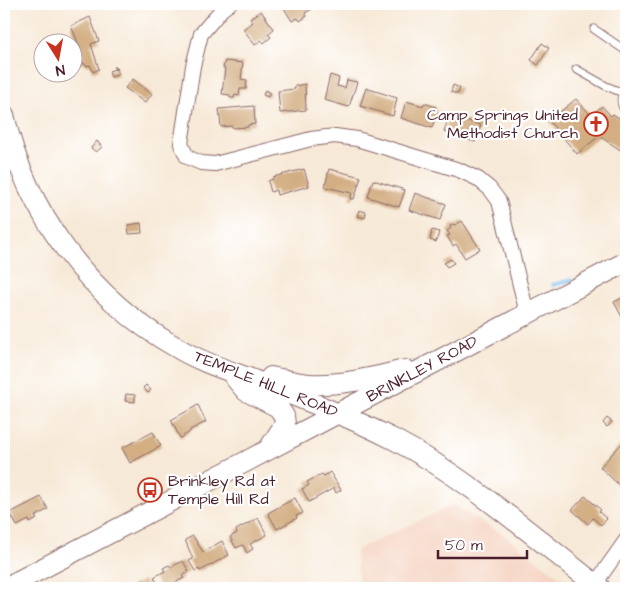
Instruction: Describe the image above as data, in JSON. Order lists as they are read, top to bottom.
{
  "streets": {
    "main road": ["BRINKLEY ROAD", "TEMPLE HILL ROAD"]
  },
  "crossings": [
    ["BRINKLEY ROAD", "TEMPLE HILL ROAD"]
  ],
  "places": {
    "church": ["Camp Springs United Methodist Church"],
    "bus stop": ["Brinkley Rd at Temple Hill Rd"]
  },
  "scale_bar": "50 m",
  "north": "bottom"
}
